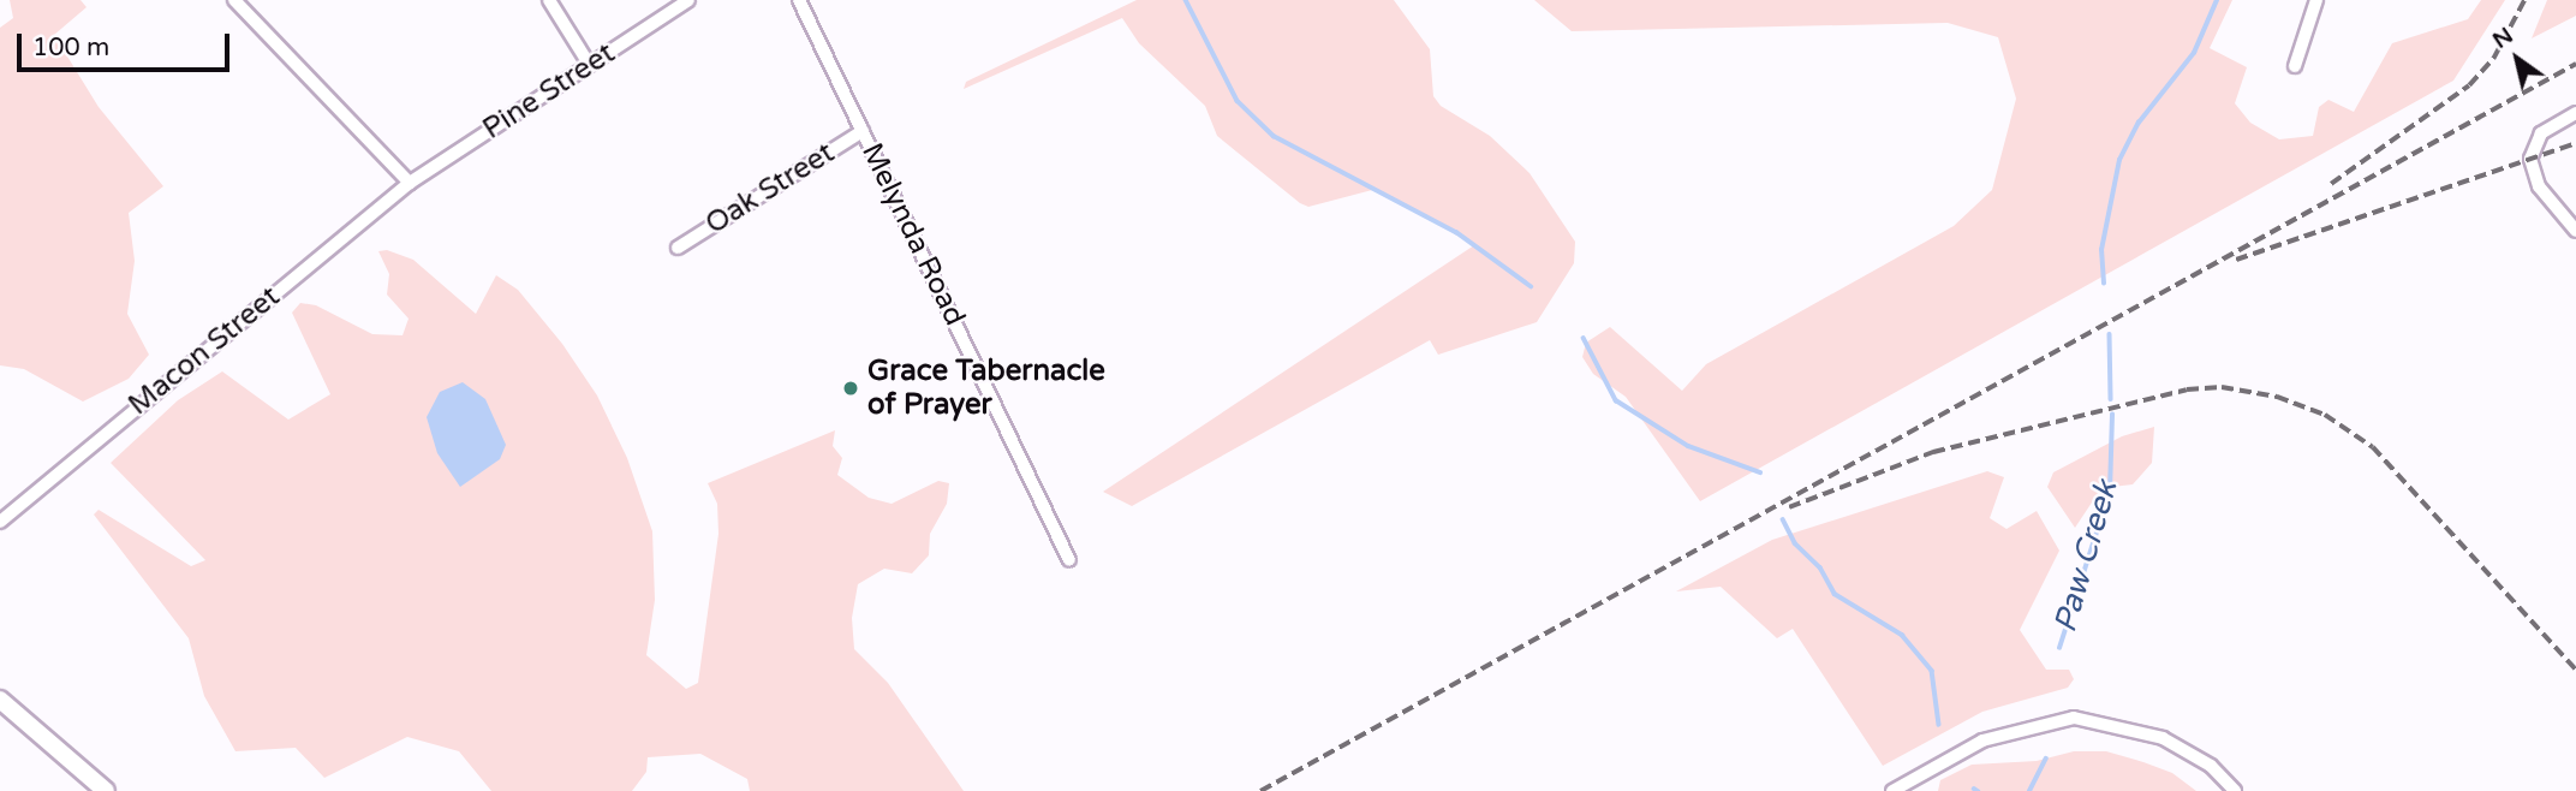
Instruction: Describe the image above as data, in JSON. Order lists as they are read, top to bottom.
{
  "streets": {
    "street": [
      "Pine Street",
      "Oak Street",
      "Melynda Road",
      "Macon Street"
    ]
  },
  "crossings": [
    ["Pine Street", "Macon Street"],
    ["Oak Street", "Melynda Road"]
  ],
  "water": ["Paw Creek"],
  "places": ["Grace Tabernacle of Prayer"],
  "scale_bar": "100 m",
  "north": "top left"
}
